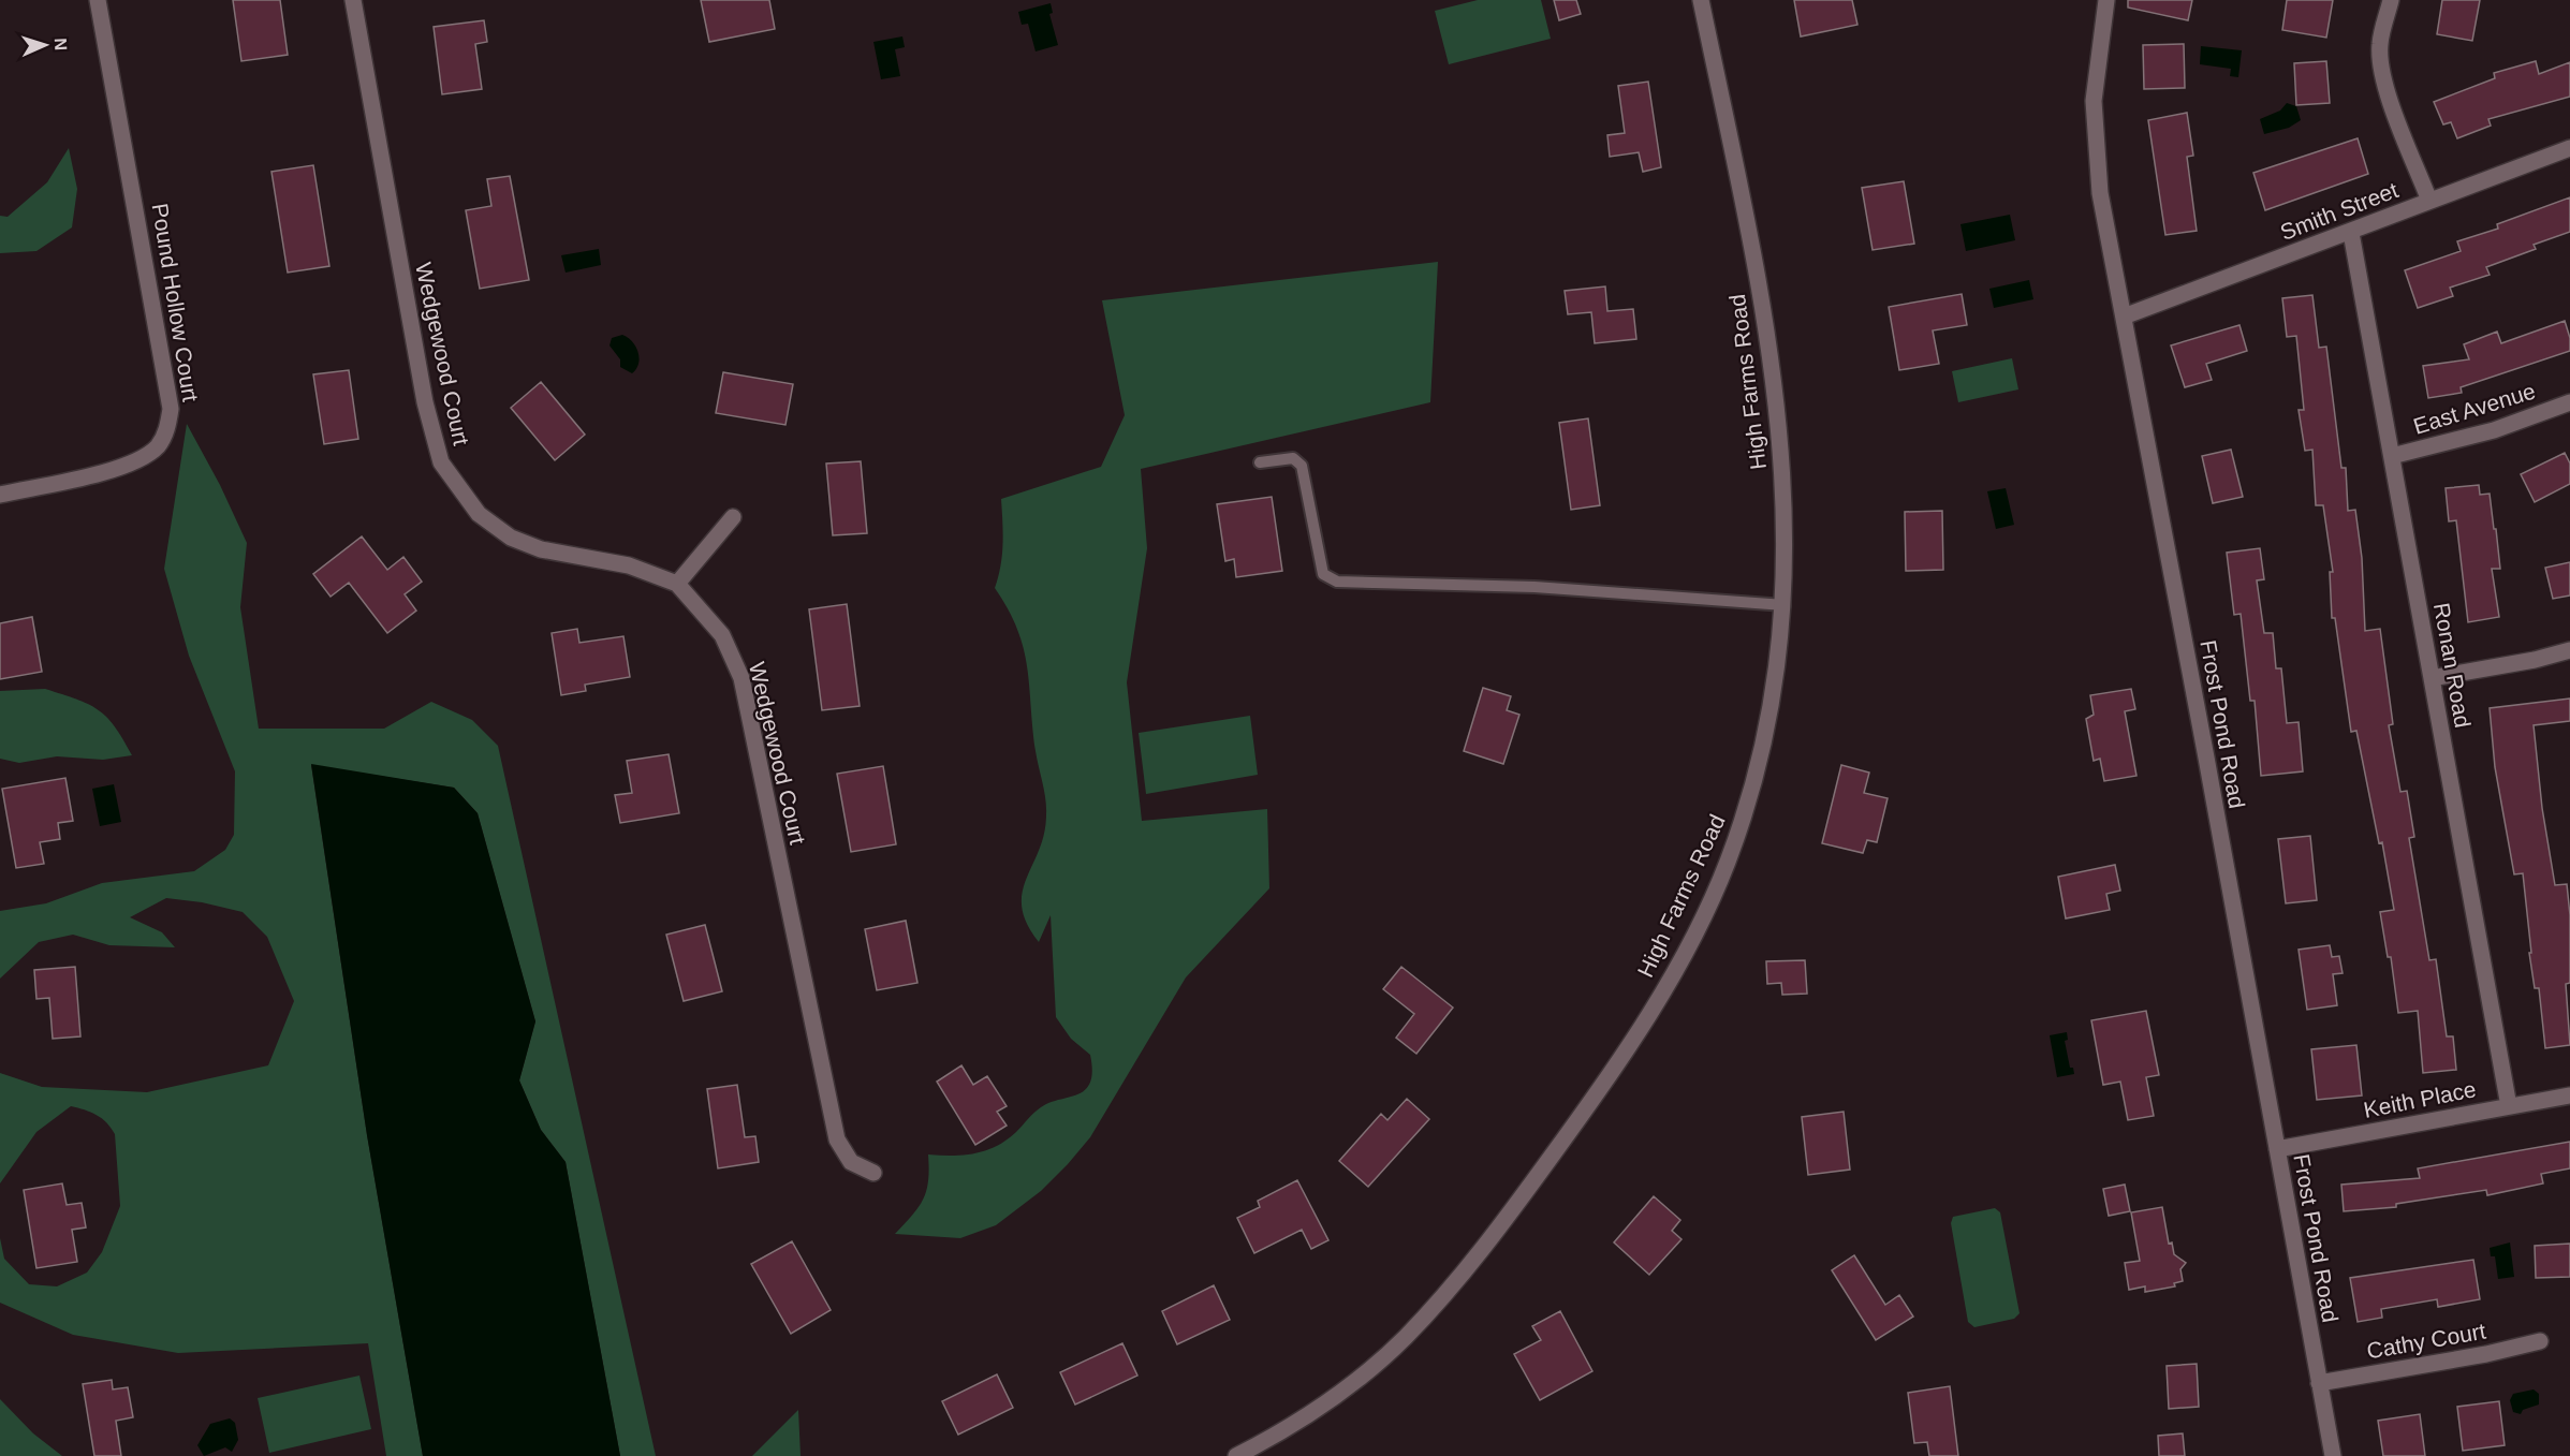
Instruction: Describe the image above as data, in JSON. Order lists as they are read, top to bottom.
{
  "streets": {
    "street": [
      "Smith Street",
      "Pound Hollow Court",
      "Wedgewood Court",
      "High Farms Road",
      "East Avenue",
      "Ronan Road",
      "Frost Pond Road",
      "Keith Place",
      "Cathy Court"
    ]
  },
  "crossings": [
    ["Smith Street", "Ronan Road"],
    ["Smith Street", "Frost Pond Road"],
    ["East Avenue", "Ronan Road"],
    ["Ronan Road", "Keith Place"],
    ["Frost Pond Road", "Keith Place"],
    ["Frost Pond Road", "Cathy Court"]
  ],
  "north": "right"
}
